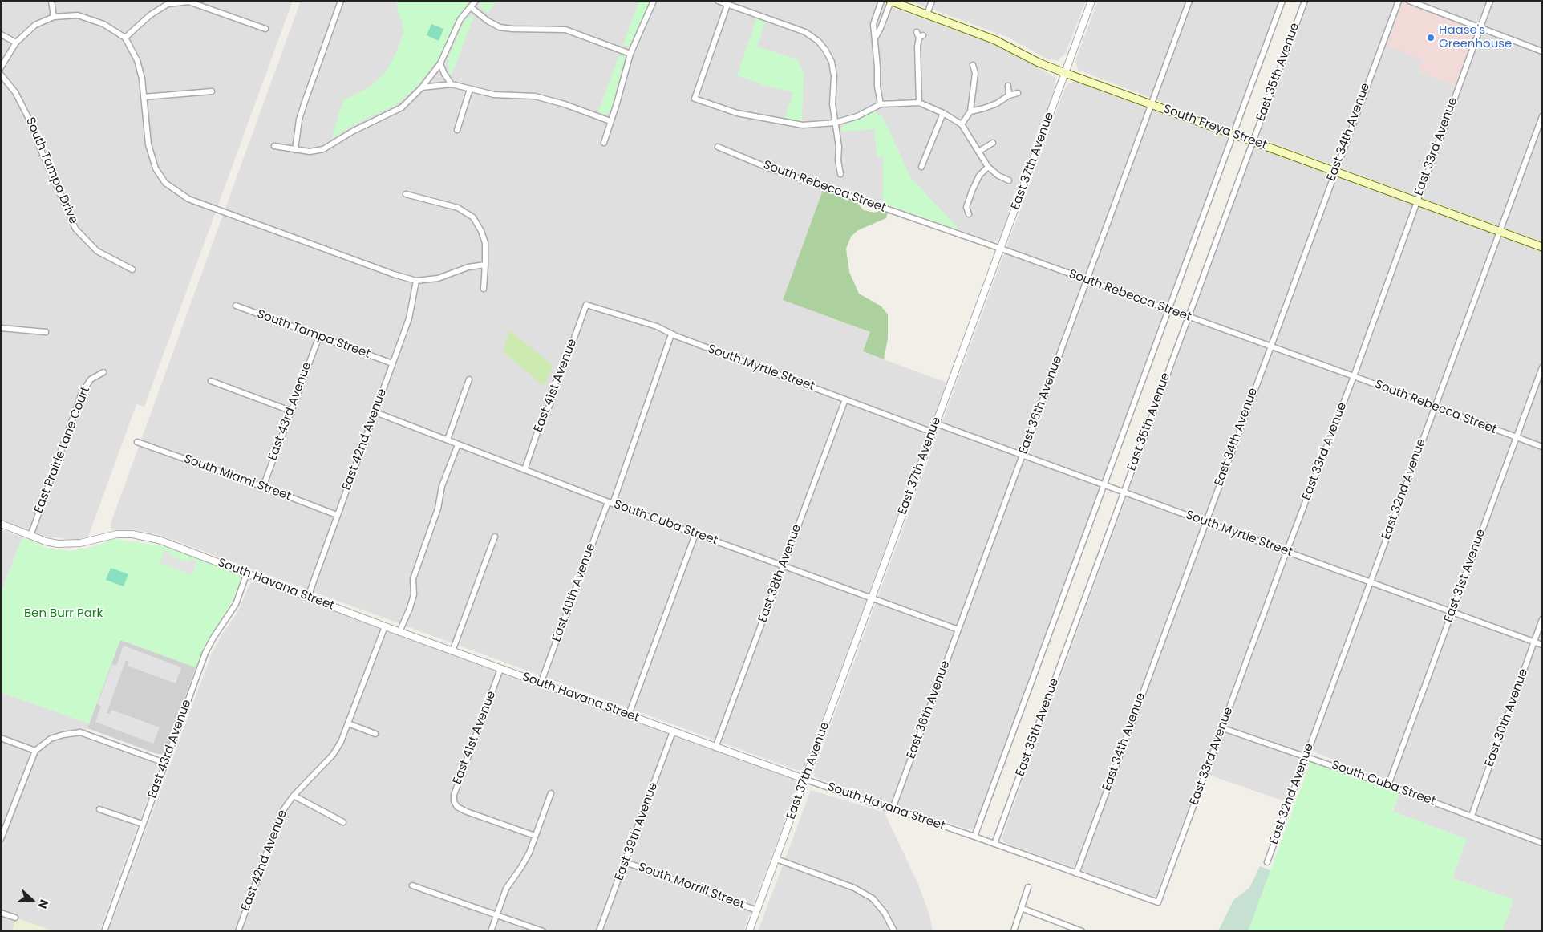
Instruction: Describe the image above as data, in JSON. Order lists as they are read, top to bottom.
{
  "streets": {
    "main road": ["South Freya Street"],
    "street": [
      "East 35th Avenue",
      "East 34th Avenue",
      "East 33rd Avenue",
      "East 37th Avenue",
      "South Tampa Drive",
      "South Rebecca Street",
      "South Tampa Street",
      "South Myrtle Street",
      "East 41st Avenue",
      "East 36th Avenue",
      "East 43rd Avenue",
      "East 42nd Avenue",
      "East Prairie Lane Court",
      "South Miami Street",
      "East 32nd Avenue",
      "South Cuba Street",
      "East 38th Avenue",
      "East 31st Avenue",
      "South Havana Street",
      "East 40th Avenue",
      "East 30th Avenue",
      "East 39th Avenue",
      "South Morrill Street"
    ]
  },
  "crossings": [
    ["East 35th Avenue", "South Freya Street"],
    ["East 35th Avenue", "South Rebecca Street"],
    ["East 35th Avenue", "South Myrtle Street"],
    ["East 35th Avenue", "South Havana Street"],
    ["South Freya Street", "East 34th Avenue"],
    ["South Freya Street", "East 33rd Avenue"],
    ["South Freya Street", "East 37th Avenue"],
    ["South Freya Street", "East 36th Avenue"],
    ["South Freya Street", "East 32nd Avenue"],
    ["East 34th Avenue", "South Rebecca Street"],
    ["East 34th Avenue", "South Myrtle Street"],
    ["East 34th Avenue", "South Havana Street"],
    ["East 33rd Avenue", "South Rebecca Street"],
    ["East 33rd Avenue", "South Myrtle Street"],
    ["East 33rd Avenue", "South Cuba Street"],
    ["East 33rd Avenue", "South Havana Street"],
    ["East 37th Avenue", "South Rebecca Street"],
    ["East 37th Avenue", "South Myrtle Street"],
    ["East 37th Avenue", "South Cuba Street"],
    ["East 37th Avenue", "South Havana Street"],
    ["East 37th Avenue", "South Morrill Street"],
    ["South Rebecca Street", "East 36th Avenue"],
    ["South Rebecca Street", "East 32nd Avenue"],
    ["South Rebecca Street", "East 31st Avenue"],
    ["South Tampa Street", "East 43rd Avenue"],
    ["South Tampa Street", "East 42nd Avenue"],
    ["South Myrtle Street", "East 41st Avenue"],
    ["South Myrtle Street", "East 36th Avenue"],
    ["South Myrtle Street", "East 32nd Avenue"],
    ["South Myrtle Street", "East 38th Avenue"],
    ["South Myrtle Street", "East 31st Avenue"],
    ["South Myrtle Street", "East 40th Avenue"],
    ["South Myrtle Street", "East 30th Avenue"],
    ["East 41st Avenue", "South Cuba Street"],
    ["East 41st Avenue", "South Havana Street"],
    ["East 36th Avenue", "South Cuba Street"],
    ["East 36th Avenue", "South Havana Street"],
    ["East 43rd Avenue", "South Miami Street"],
    ["East 43rd Avenue", "South Havana Street"],
    ["East 42nd Avenue", "South Miami Street"],
    ["East 42nd Avenue", "South Cuba Street"],
    ["East 42nd Avenue", "South Havana Street"],
    ["East Prairie Lane Court", "South Havana Street"],
    ["East 32nd Avenue", "South Cuba Street"],
    ["South Cuba Street", "East 38th Avenue"],
    ["South Cuba Street", "East 31st Avenue"],
    ["South Cuba Street", "East 40th Avenue"],
    ["South Cuba Street", "East 30th Avenue"],
    ["East 38th Avenue", "South Havana Street"],
    ["South Havana Street", "East 40th Avenue"],
    ["South Havana Street", "East 39th Avenue"],
    ["East 39th Avenue", "South Morrill Street"]
  ],
  "parks": ["Ben Burr Park"],
  "places": ["Haase's Greenhouse"],
  "north": "right"
}
